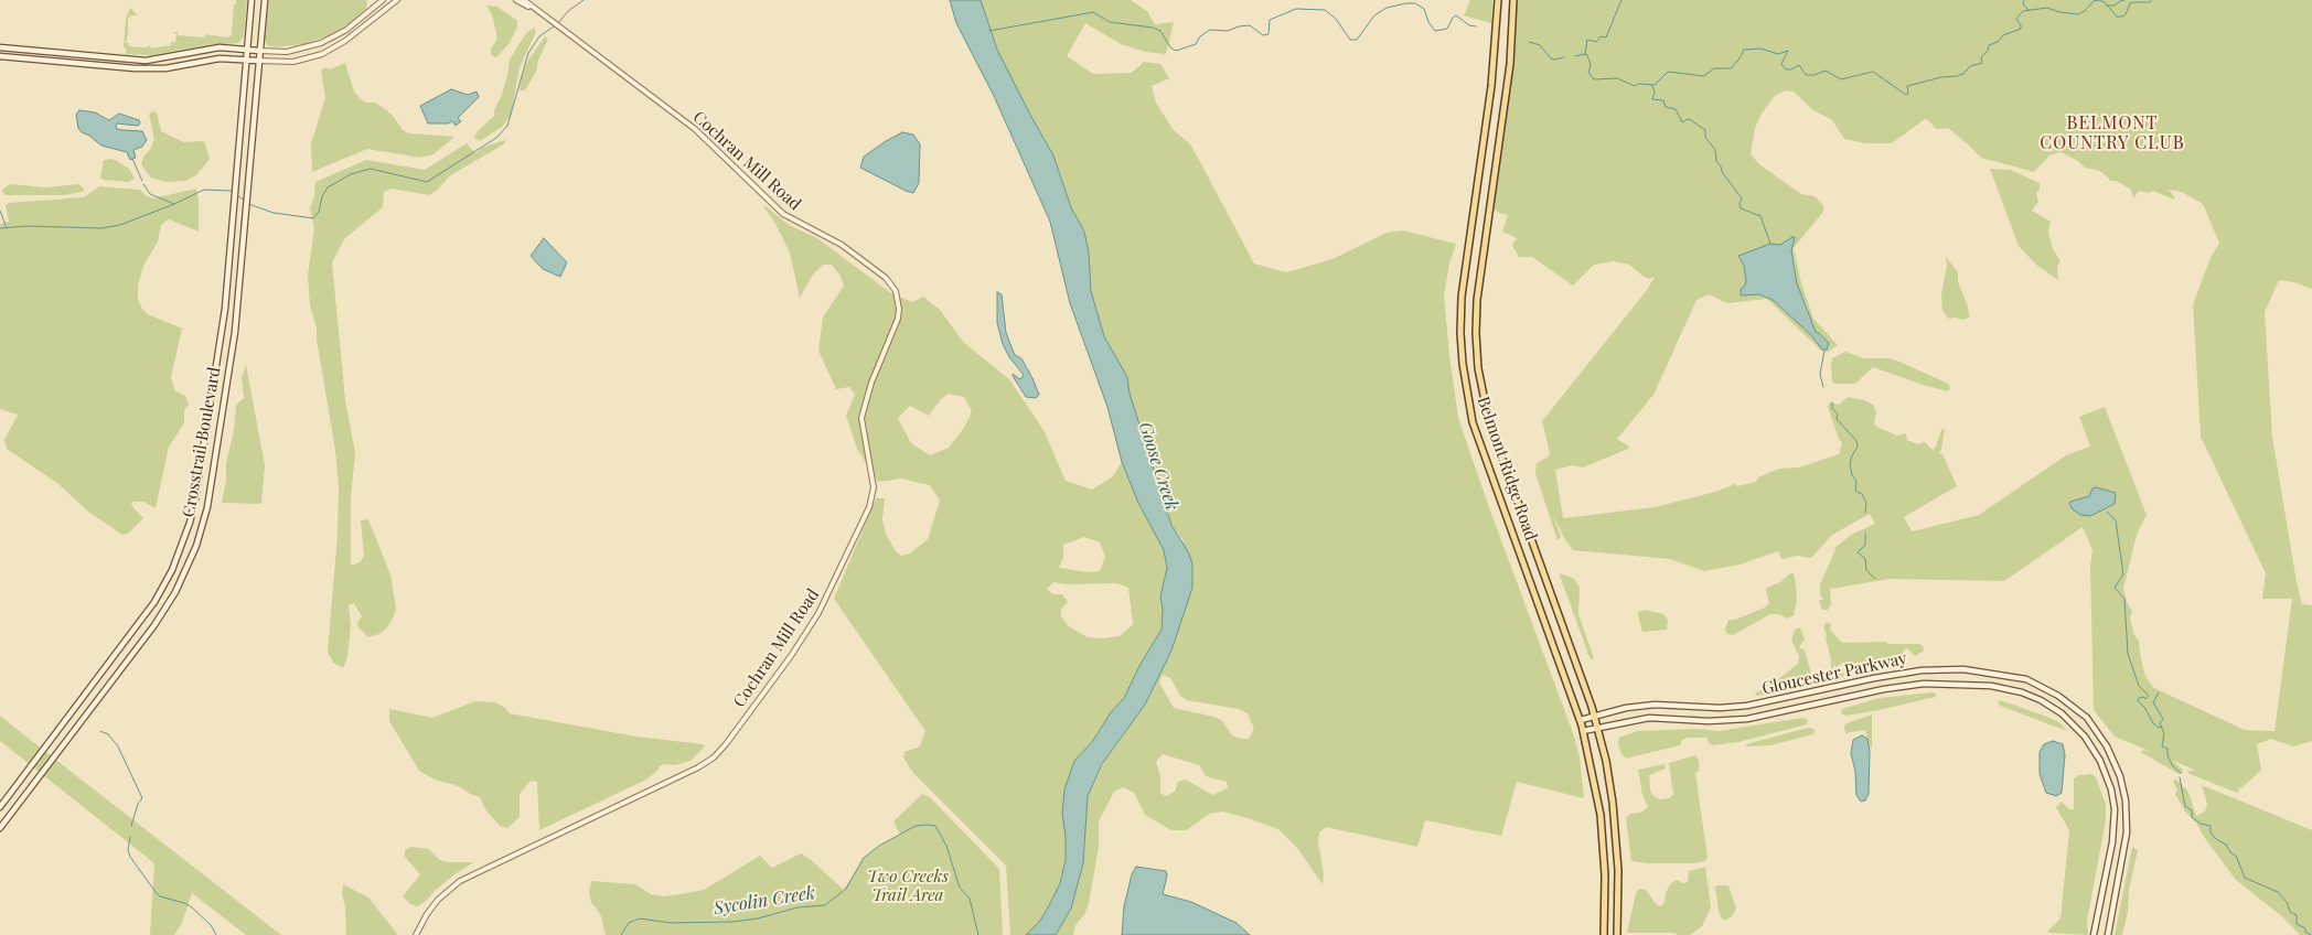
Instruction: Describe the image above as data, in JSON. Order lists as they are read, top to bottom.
{
  "streets": {
    "main road": ["Crosstrail Boulevard", "Belmont Ridge Road", "Gloucester Parkway"],
    "street": ["Cochran Mill Road"]
  },
  "crossings": [
    ["Belmont Ridge Road", "Gloucester Parkway"]
  ],
  "districts": ["BELMONT COUNTRY CLUB"],
  "water": ["Goose Creek", "Sycolin Creek"],
  "parks": ["Two Creeks Trail Area"]
}
